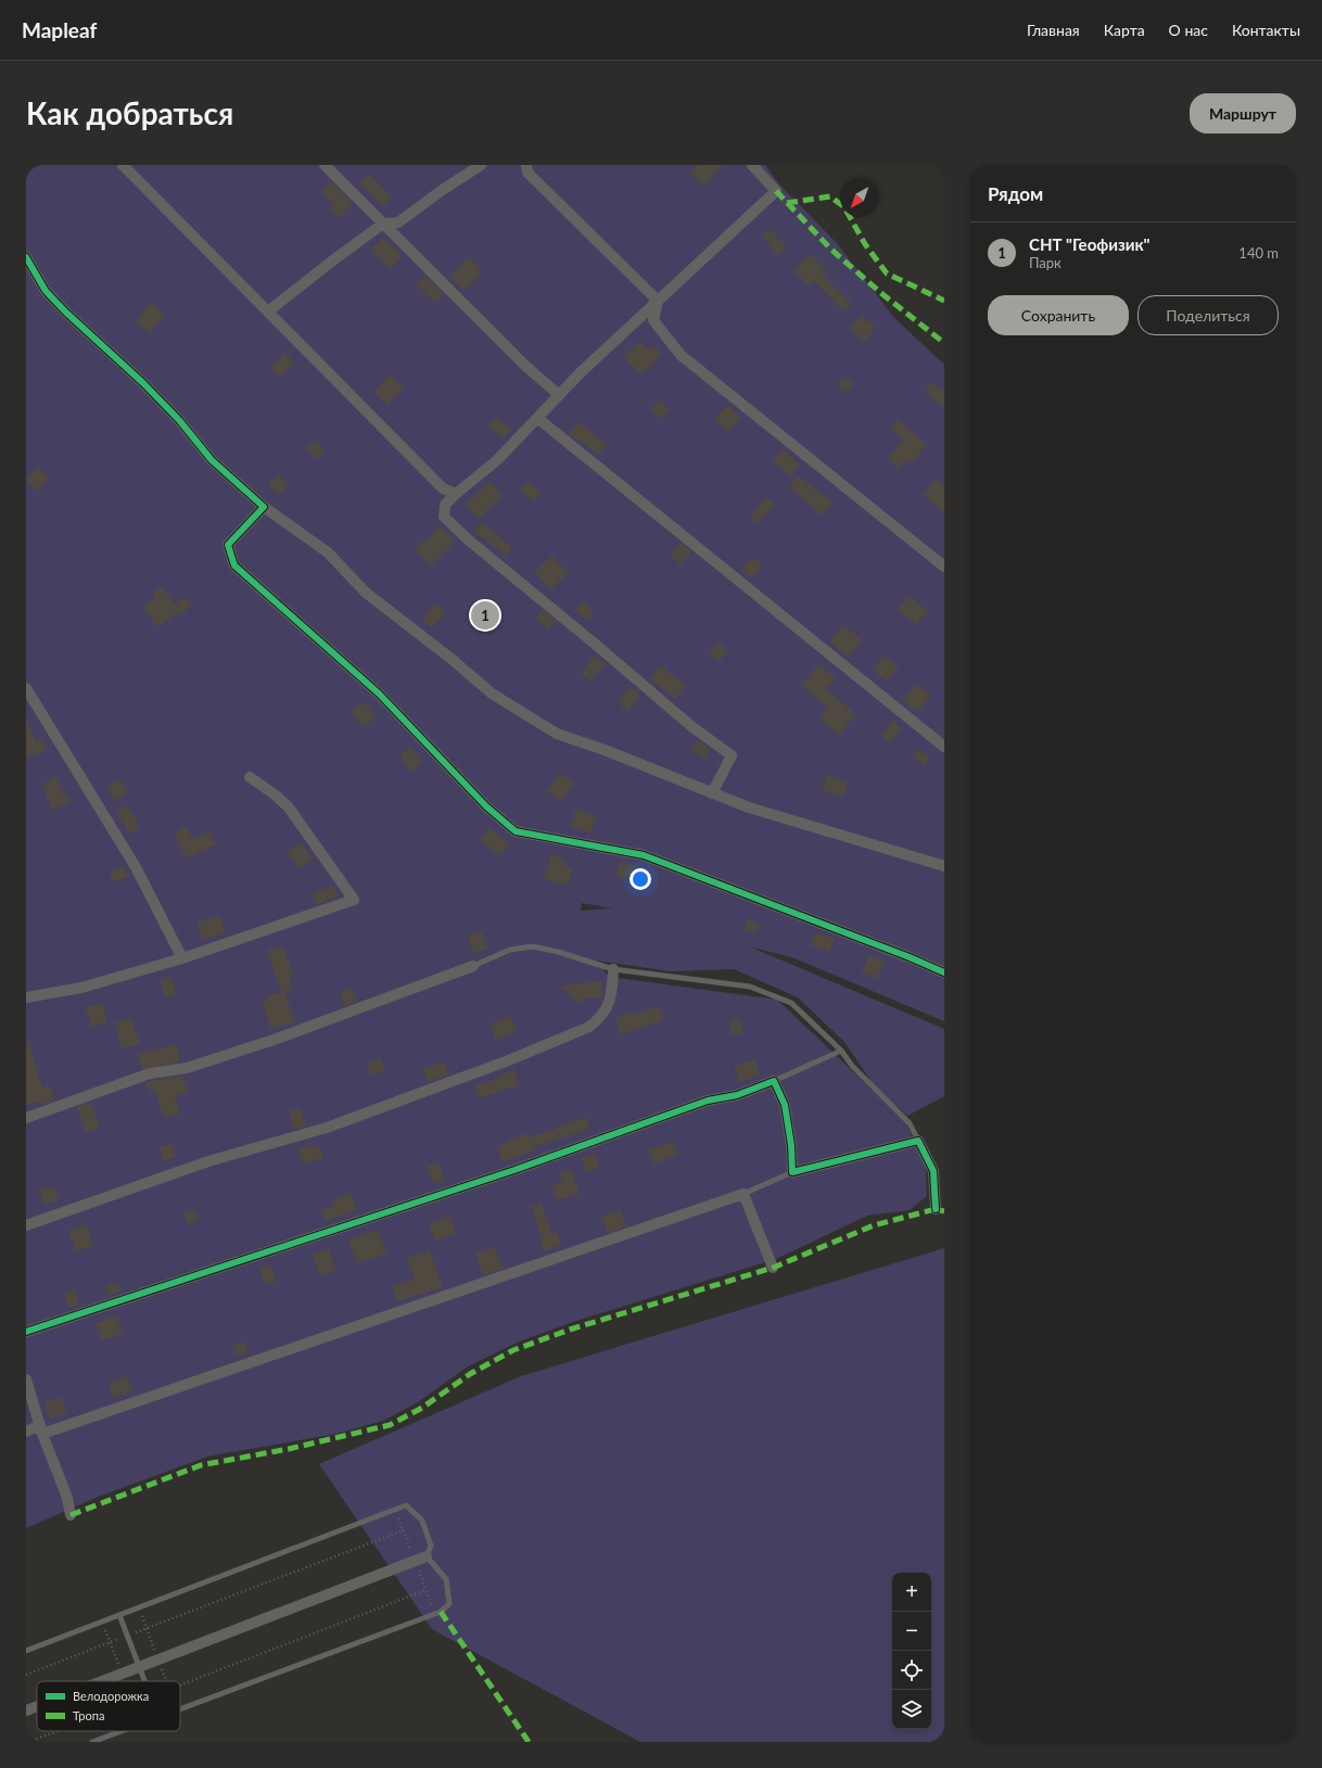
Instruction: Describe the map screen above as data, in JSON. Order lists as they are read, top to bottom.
{
  "legend": ["Велодорожка", "Тропа"],
  "north": "bottom left",
  "page": {
    "header": "Mapleaf",
    "nav": [
      "Главная",
      "Карта",
      "О нас",
      "Контакты"
    ],
    "buttons": [
      "Маршрут",
      ["Сохранить", "Поделиться"]
    ],
    "title": "Как добраться",
    "heading": "Рядом",
    "list": [
      {
        "mark": "1",
        "name": "СНТ \"Геофизик\"",
        "note": "Парк",
        "value": "140 m"
      }
    ],
    "pins": "1",
    "map_buttons": ["+", "−"]
  }
}
